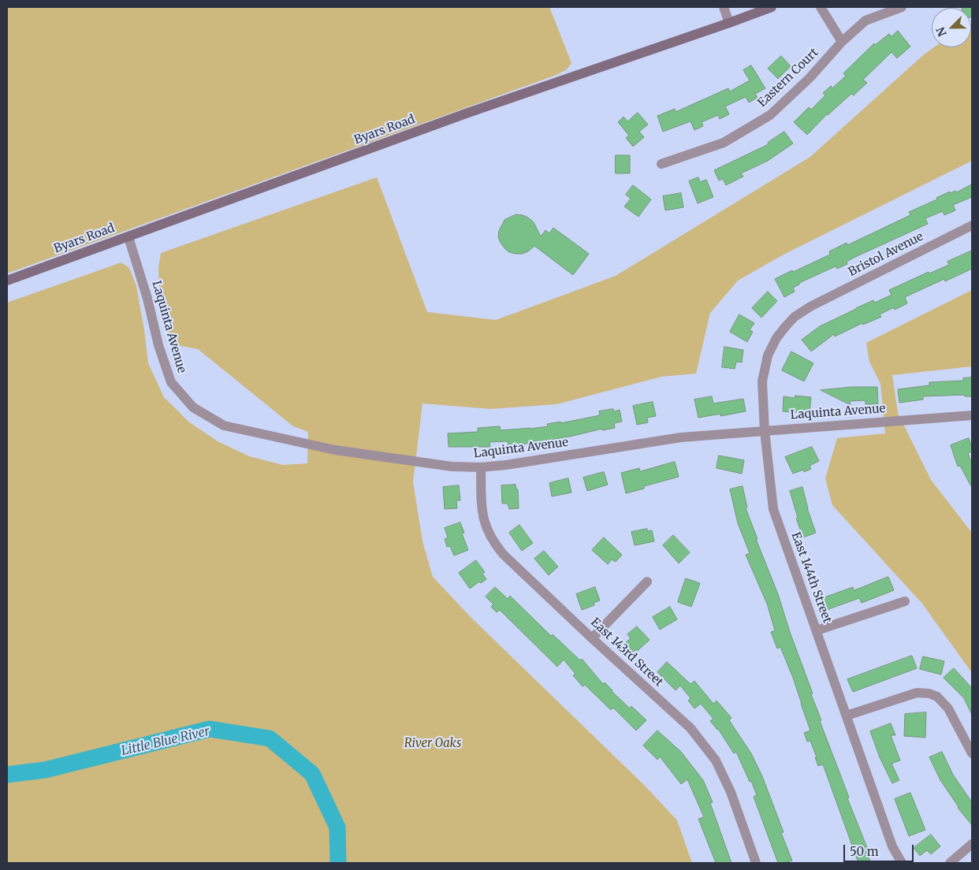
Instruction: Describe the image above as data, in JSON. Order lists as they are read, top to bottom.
{
  "streets": {
    "street": [
      "Eastern Court",
      "Byars Road",
      "Bristol Avenue",
      "Laquinta Avenue",
      "East 144th Street",
      "East 143rd Street"
    ]
  },
  "crossings": [
    ["Byars Road", "Laquinta Avenue"],
    ["Bristol Avenue", "East 144th Street"],
    ["Laquinta Avenue", "East 144th Street"],
    ["Laquinta Avenue", "East 143rd Street"]
  ],
  "water": ["Little Blue River"],
  "parks": ["River Oaks"],
  "scale_bar": "50 m",
  "north": "bottom left"
}
